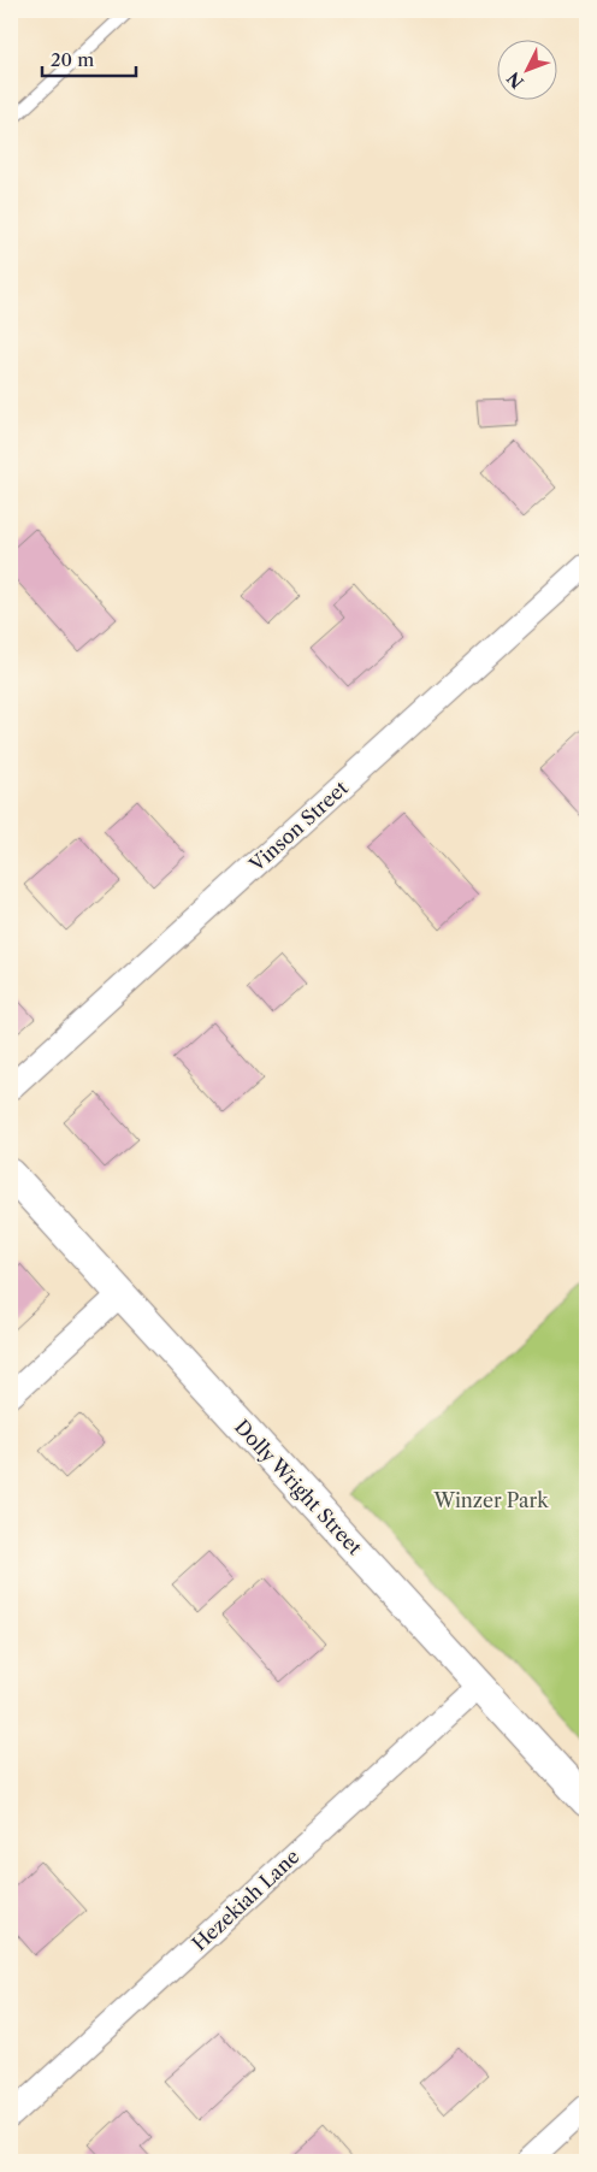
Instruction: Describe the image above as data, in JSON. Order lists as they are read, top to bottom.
{
  "streets": {
    "street": ["Vinson Street", "Dolly Wright Street", "Hezekiah Lane"]
  },
  "crossings": [
    ["Dolly Wright Street", "Hezekiah Lane"]
  ],
  "parks": ["Winzer Park"],
  "scale_bar": "20 m",
  "north": "bottom left"
}
